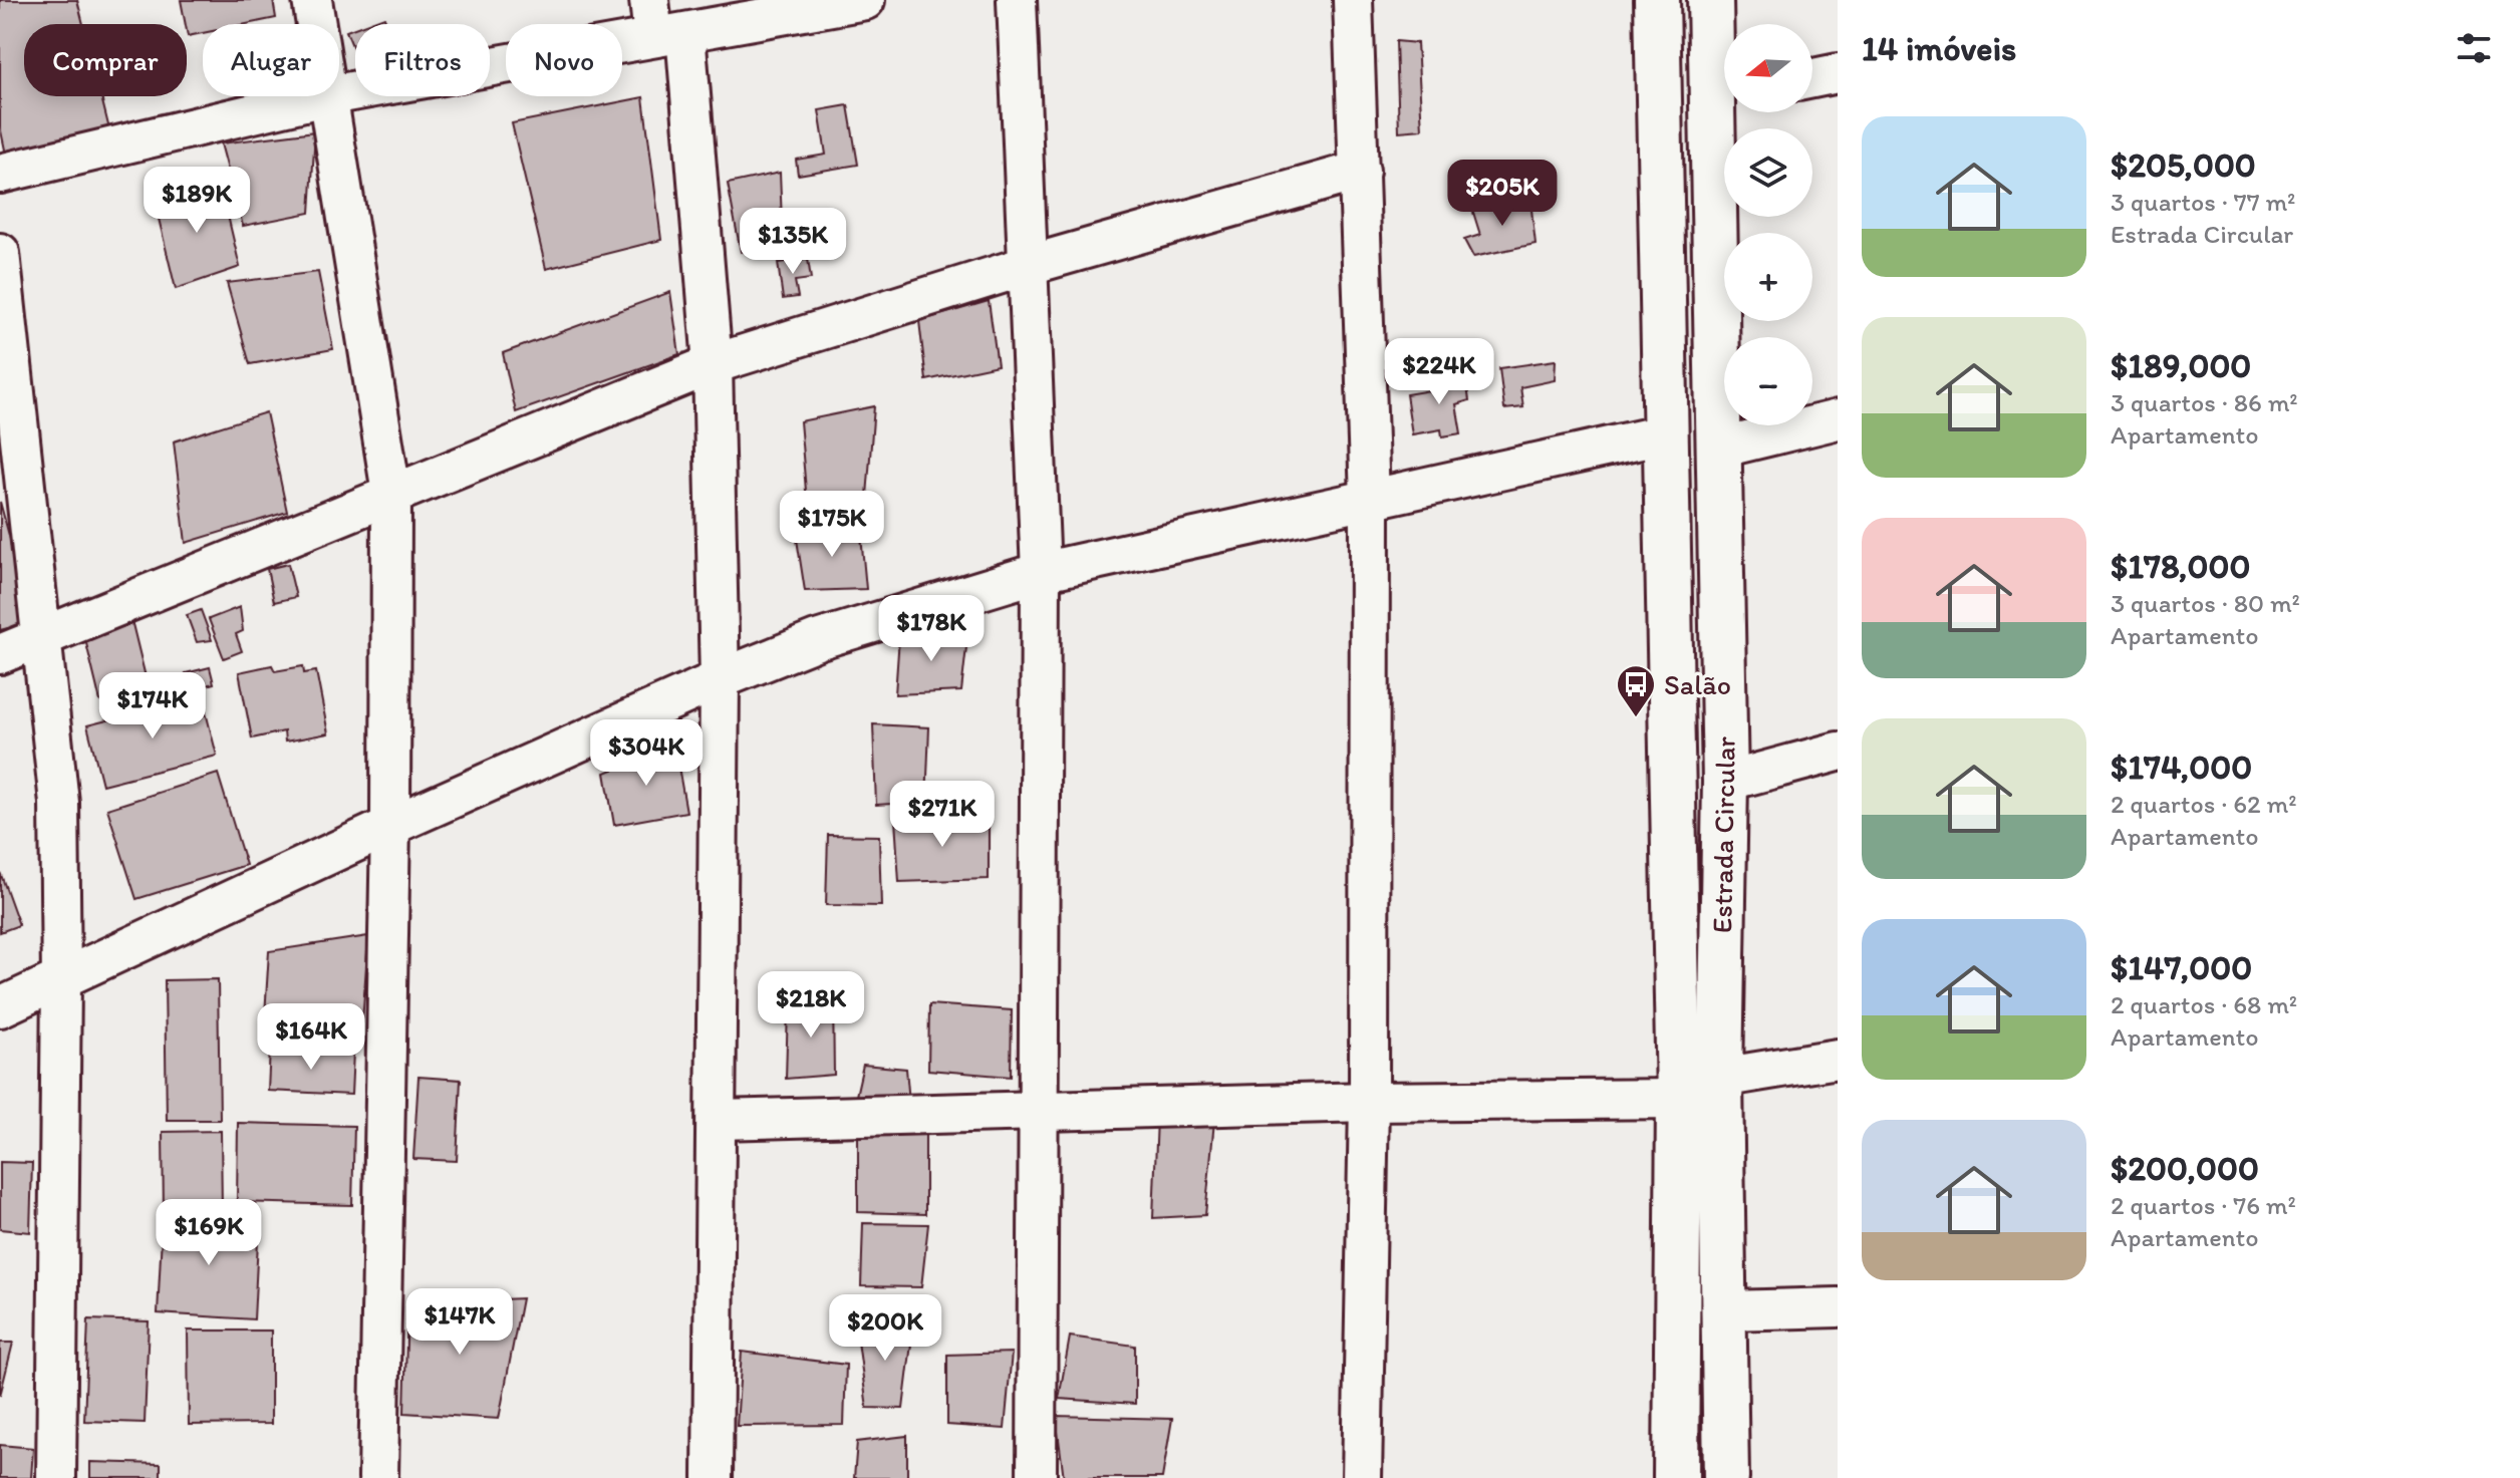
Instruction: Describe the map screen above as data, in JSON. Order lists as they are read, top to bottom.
{
  "streets": {
    "main road": ["Estrada Circular"]
  },
  "places": {
    "bus stop": ["Salão"]
  },
  "north": "left",
  "page": {
    "heading": "14 imóveis",
    "map_buttons": ["+", "−"],
    "chip": [
      "Comprar",
      "Alugar",
      "Filtros",
      "Novo"
    ],
    "list": [
      {
        "name": "$205,000",
        "note": "3 quartos · 77 m² · Estrada Circular"
      },
      {
        "name": "$189,000",
        "note": "3 quartos · 86 m² · Apartamento"
      },
      {
        "name": "$178,000",
        "note": "3 quartos · 80 m² · Apartamento"
      },
      {
        "name": "$174,000",
        "note": "2 quartos · 62 m² · Apartamento"
      },
      {
        "name": "$147,000",
        "note": "2 quartos · 68 m² · Apartamento"
      },
      {
        "name": "$200,000",
        "note": "2 quartos · 76 m² · Apartamento"
      }
    ],
    "price": [
      "$205K",
      "$189K",
      "$135K",
      "$224K",
      "$175K",
      "$178K",
      "$174K",
      "$304K",
      "$271K",
      "$218K",
      "$164K",
      "$169K",
      "$147K",
      "$200K"
    ]
  }
}
